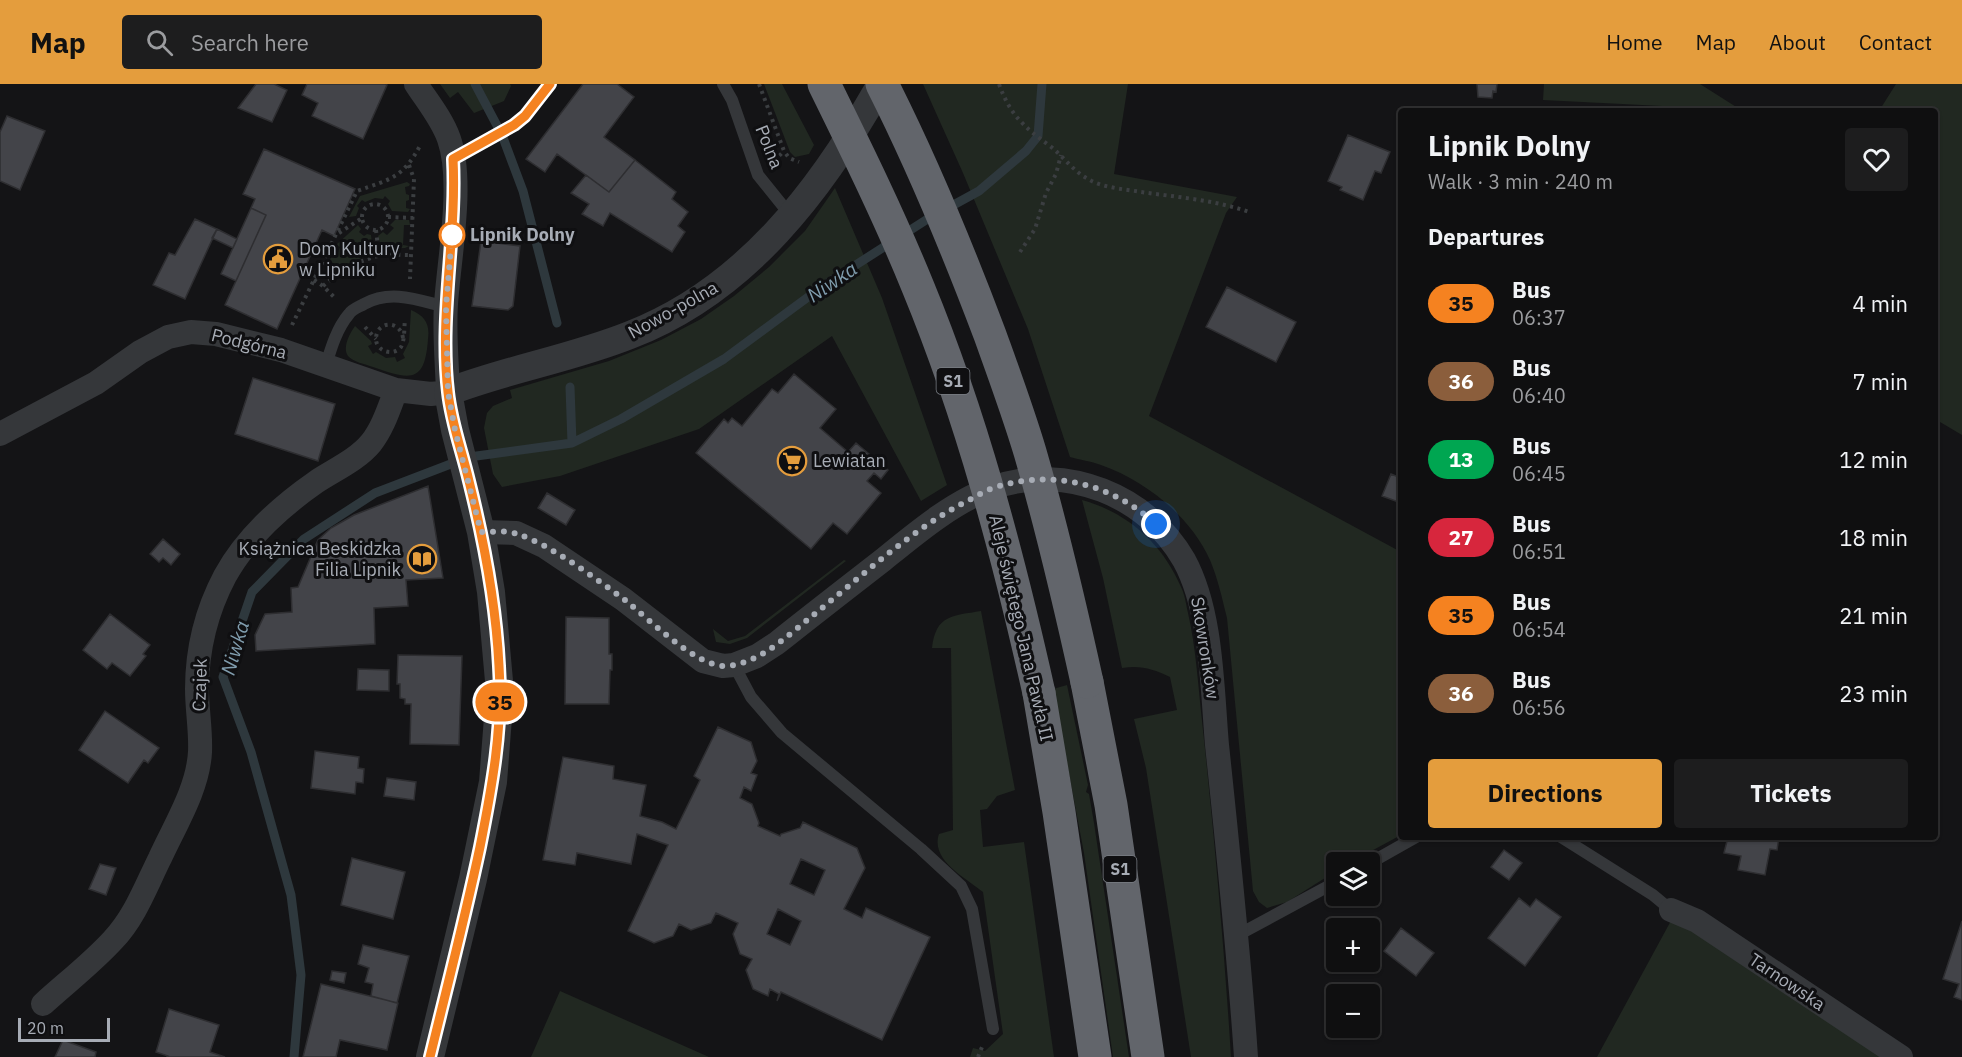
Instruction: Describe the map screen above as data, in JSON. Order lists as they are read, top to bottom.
{
  "streets": {
    "highway": ["S1", "Aleje świętego Jana Pawła II"],
    "street": [
      "Nowo-polna",
      "Podgórna",
      "Skowronków",
      "Czajek",
      "Tarnowska"
    ],
    "lane": ["Polna"]
  },
  "crossings": [
    ["Polna", "Nowo-polna"],
    ["Nowo-polna", "Podgórna"],
    ["Nowo-polna", "S1"],
    ["Podgórna", "Czajek"]
  ],
  "water": ["Niwka"],
  "places": {
    "other": ["Lipnik Dolny"],
    "public building": ["Dom Kultury w Lipniku"],
    "supermarket": ["Lewiatan"],
    "library": ["Książnica Beskidzka Filia Lipnik"]
  },
  "lines": ["bus line 35"],
  "scale_bar": "20 m",
  "page": {
    "header": "Map",
    "search": "Search here",
    "nav": [
      "Home",
      "Map",
      "About",
      "Contact"
    ],
    "on_map": "35",
    "heading": [
      ["Lipnik Dolny", "Walk · 3 min · 240 m"],
      "Departures"
    ],
    "list": [
      {
        "mark": "35",
        "name": "Bus",
        "note": "06:37",
        "value": "4 min"
      },
      {
        "mark": "36",
        "name": "Bus",
        "note": "06:40",
        "value": "7 min"
      },
      {
        "mark": "13",
        "name": "Bus",
        "note": "06:45",
        "value": "12 min"
      },
      {
        "mark": "27",
        "name": "Bus",
        "note": "06:51",
        "value": "18 min"
      },
      {
        "mark": "35",
        "name": "Bus",
        "note": "06:54",
        "value": "21 min"
      },
      {
        "mark": "36",
        "name": "Bus",
        "note": "06:56",
        "value": "23 min"
      }
    ],
    "buttons": ["Directions", "Tickets"],
    "map_buttons": ["+", "−"],
    "scale": "20 m"
  }
}
